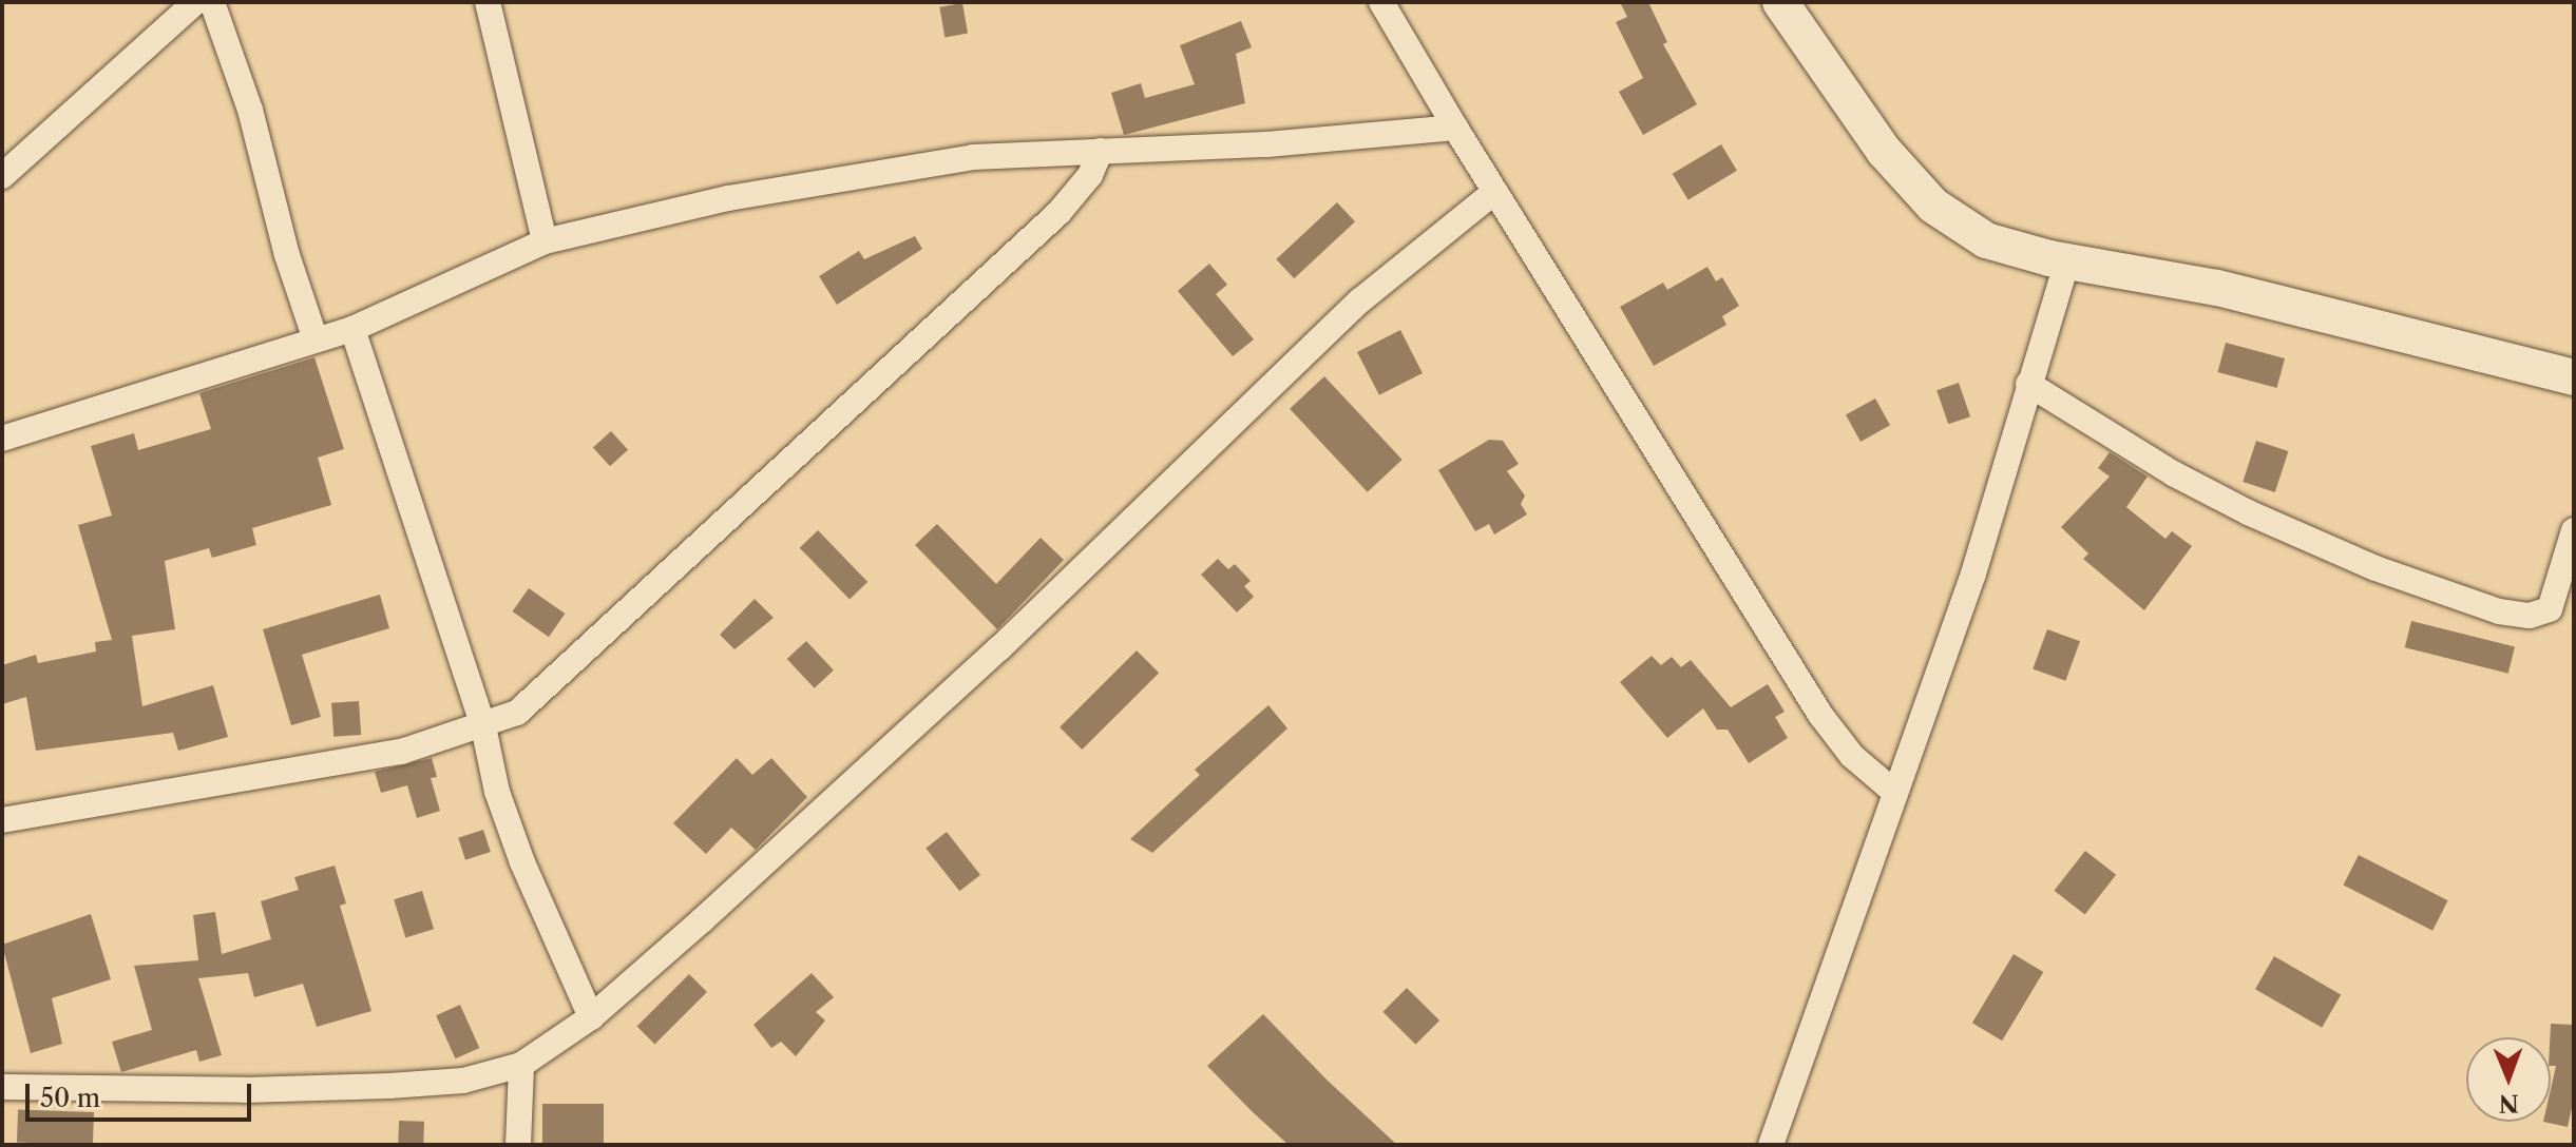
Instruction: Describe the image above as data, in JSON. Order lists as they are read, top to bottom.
{
  "scale_bar": "50 m",
  "north": "bottom"
}
